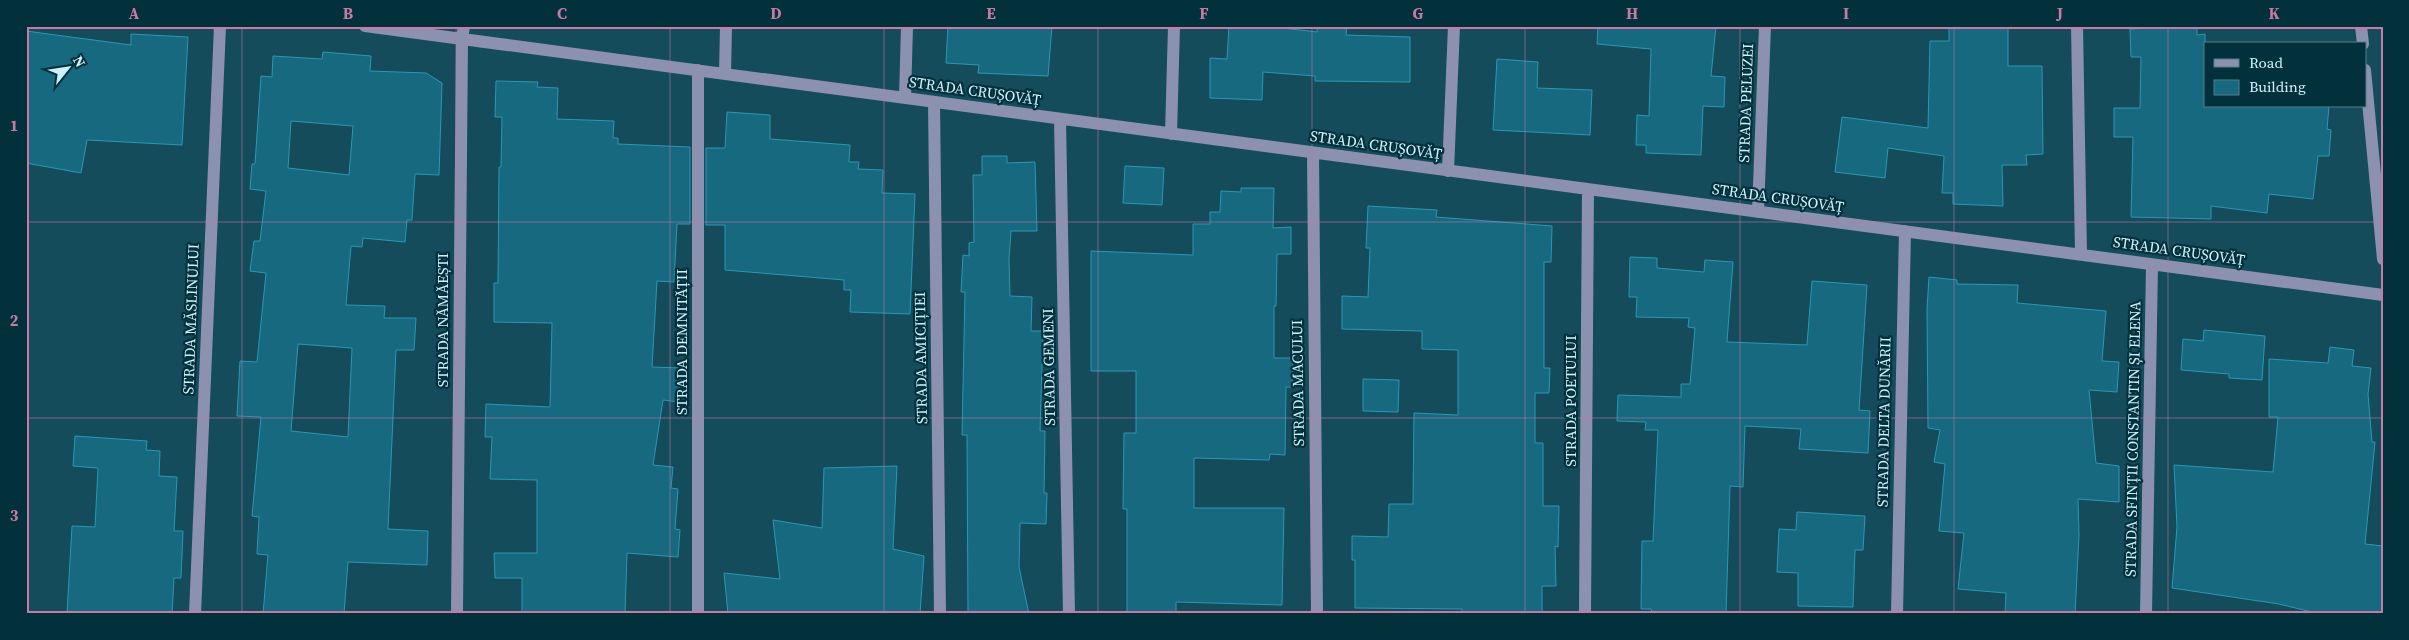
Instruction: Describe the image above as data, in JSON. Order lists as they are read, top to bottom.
{
  "streets": {
    "street": [
      "STRADA CRUȘOVĂȚ",
      "STRADA PELUZEI",
      "STRADA MĂSLINULUI",
      "STRADA NĂMĂEȘTI",
      "STRADA DEMNITĂȚII",
      "STRADA AMICIȚIEI",
      "STRADA GEMENI",
      "STRADA MACULUI",
      "STRADA POETULUI",
      "STRADA DELTA DUNĂRII",
      "STRADA SFINȚII CONSTANTIN ȘI ELENA"
    ]
  },
  "crossings": [
    ["STRADA CRUȘOVĂȚ", "STRADA PELUZEI"],
    ["STRADA CRUȘOVĂȚ", "STRADA NĂMĂEȘTI"],
    ["STRADA CRUȘOVĂȚ", "STRADA DEMNITĂȚII"],
    ["STRADA CRUȘOVĂȚ", "STRADA AMICIȚIEI"],
    ["STRADA CRUȘOVĂȚ", "STRADA GEMENI"],
    ["STRADA CRUȘOVĂȚ", "STRADA MACULUI"],
    ["STRADA CRUȘOVĂȚ", "STRADA POETULUI"],
    ["STRADA CRUȘOVĂȚ", "STRADA DELTA DUNĂRII"],
    ["STRADA CRUȘOVĂȚ", "STRADA SFINȚII CONSTANTIN ȘI ELENA"]
  ],
  "legend": ["Road", "Building"],
  "north": "top right",
  "grid": {
    "columns": [
      "A",
      "B",
      "C",
      "D",
      "E",
      "F",
      "G",
      "H",
      "I",
      "J",
      "K"
    ],
    "rows": ["1", "2", "3"]
  }
}
